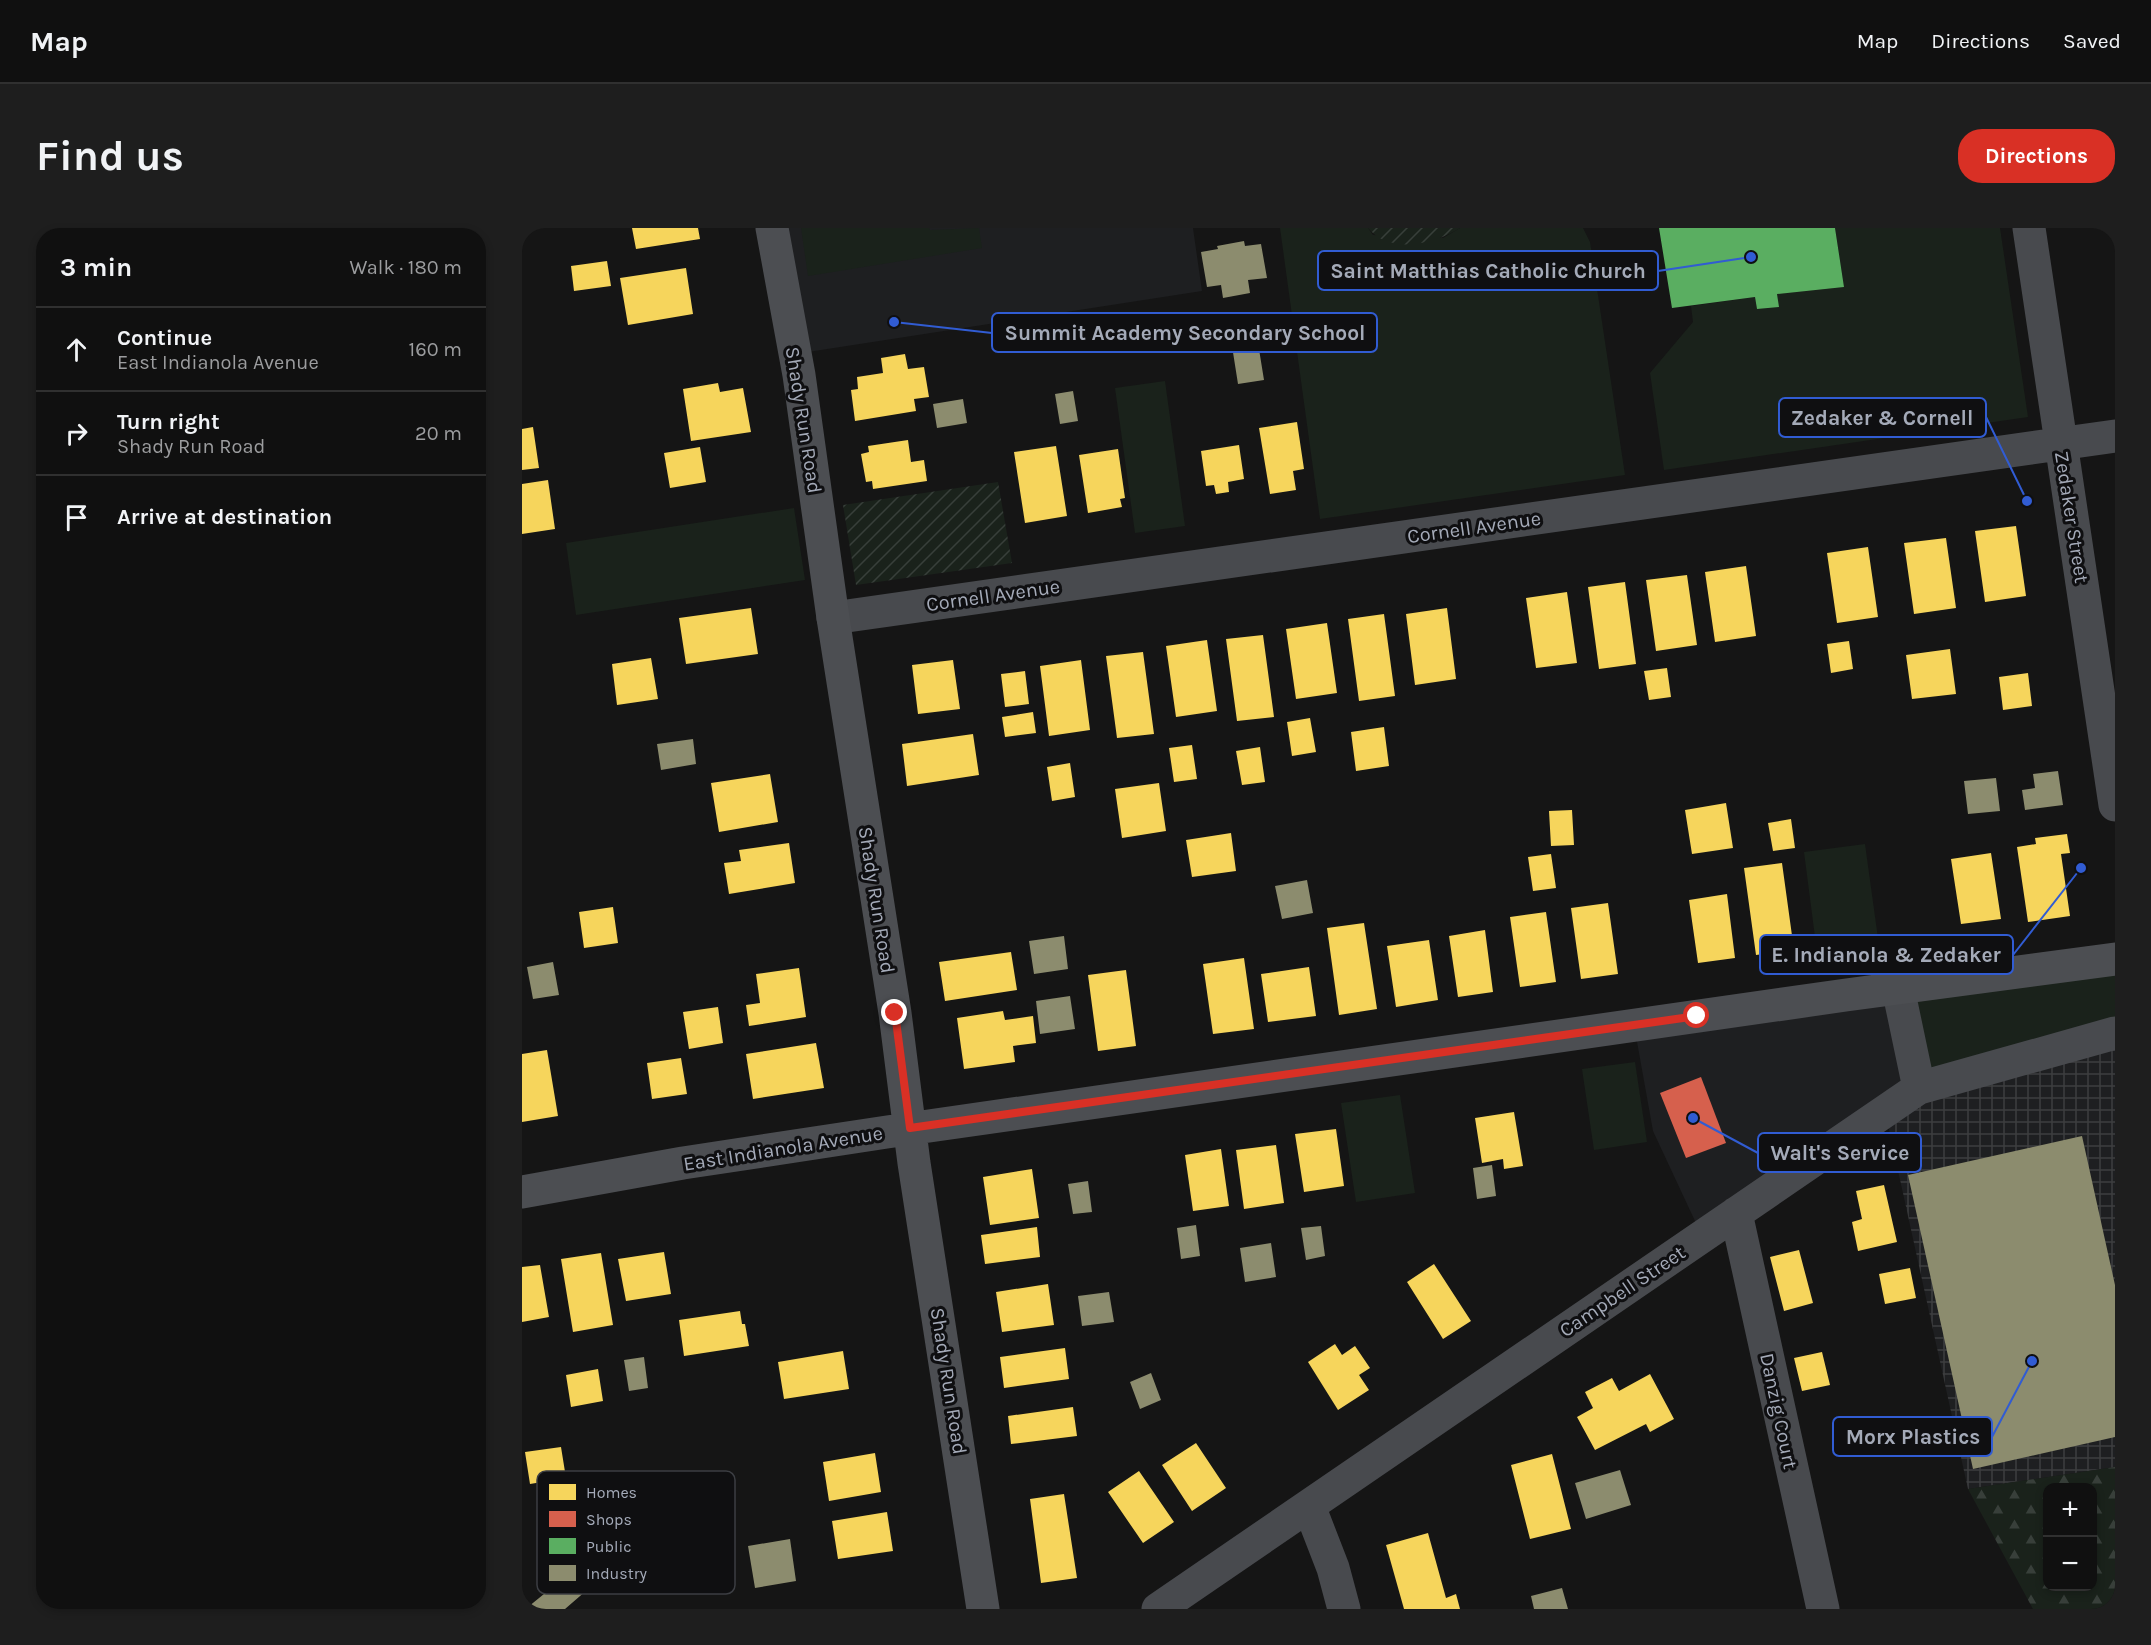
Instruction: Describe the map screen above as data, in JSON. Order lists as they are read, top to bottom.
{
  "streets": {
    "street": [
      "Shady Run Road",
      "Zedaker Street",
      "Cornell Avenue",
      "East Indianola Avenue",
      "Campbell Street",
      "Danzig Court"
    ]
  },
  "crossings": [
    ["Shady Run Road", "Cornell Avenue"],
    ["Shady Run Road", "East Indianola Avenue"],
    ["Zedaker Street", "Cornell Avenue"],
    ["Campbell Street", "Danzig Court"]
  ],
  "places": [
    "Saint Matthias Catholic Church",
    "Summit Academy Secondary School",
    "Zedaker & Cornell",
    "E. Indianola & Zedaker",
    "Walt's Service",
    "Morx Plastics"
  ],
  "legend": [
    "Homes",
    "Shops",
    "Public",
    "Industry"
  ],
  "page": {
    "header": "Map",
    "nav": ["Map", "Directions", "Saved"],
    "buttons": "Directions",
    "title": "Find us",
    "heading": ["3 min", "Walk · 180 m"],
    "list": [
      ["Continue", "East Indianola Avenue", "160 m"],
      ["Turn right", "Shady Run Road", "20 m"],
      "Arrive at destination"
    ],
    "map_buttons": ["+", "−"]
  }
}
